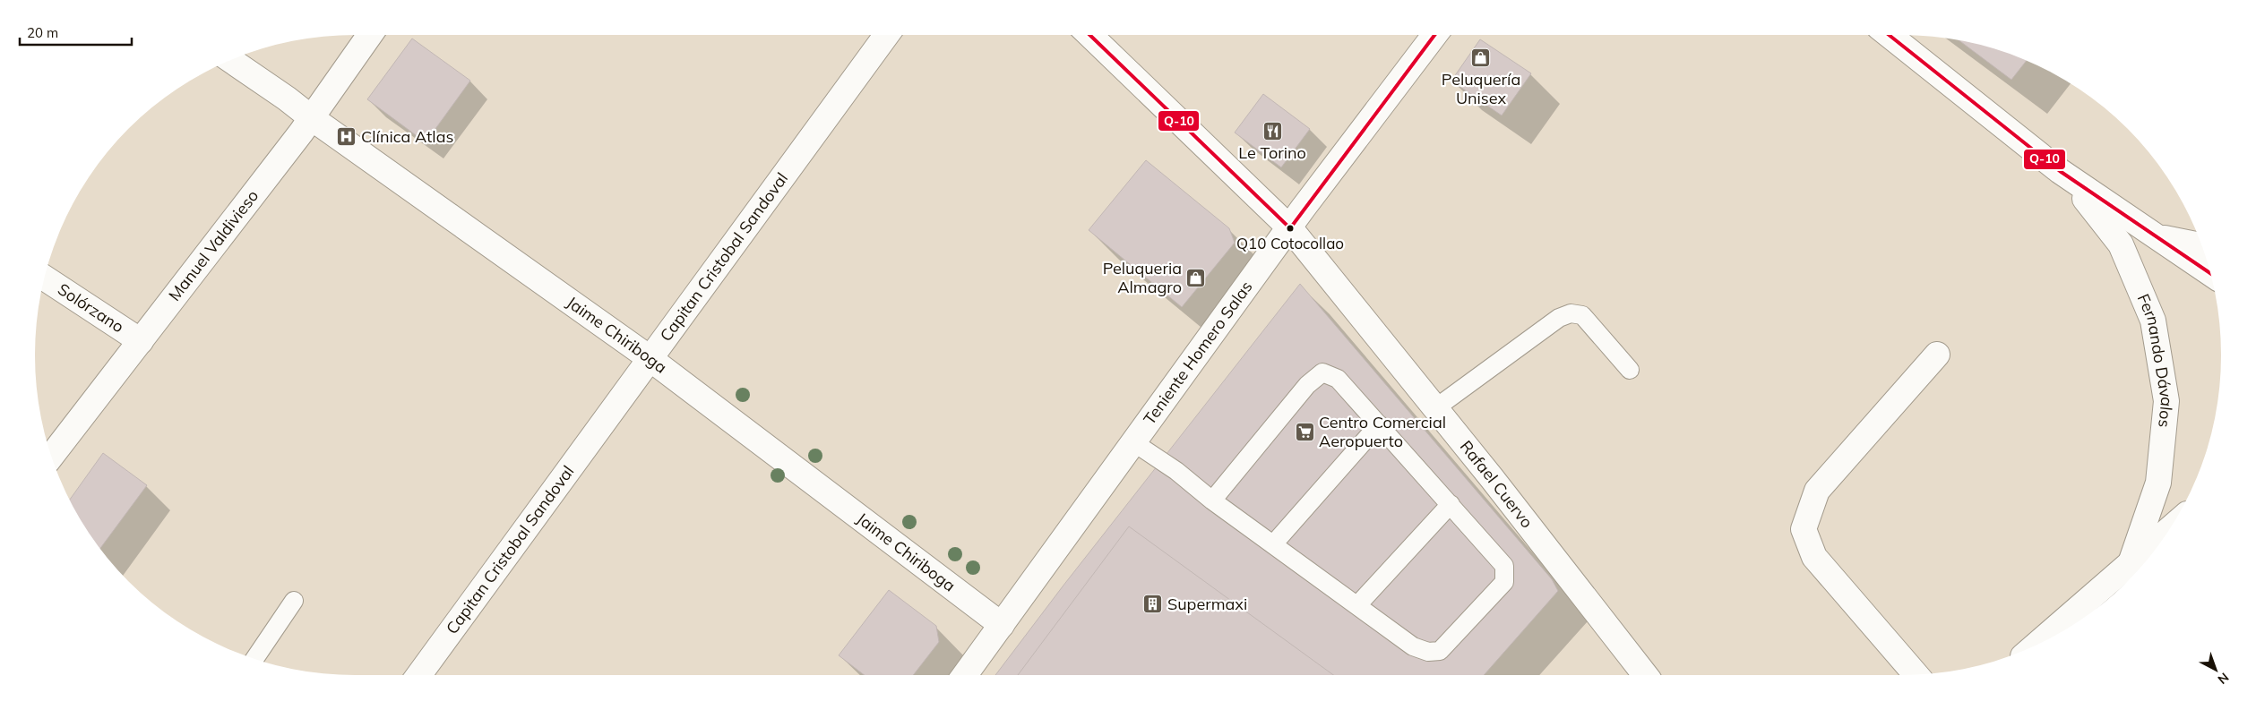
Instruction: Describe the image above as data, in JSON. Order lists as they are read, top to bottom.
{
  "streets": {
    "street": [
      "Manuel Valdivieso",
      "Capitan Cristobal Sandoval",
      "Solórzano",
      "Jaime Chiriboga",
      "Teniente Homero Salas",
      "Fernando Dávalos",
      "Rafael Cuervo"
    ]
  },
  "crossings": [
    ["Manuel Valdivieso", "Solórzano"],
    ["Manuel Valdivieso", "Jaime Chiriboga"],
    ["Capitan Cristobal Sandoval", "Jaime Chiriboga"],
    ["Jaime Chiriboga", "Teniente Homero Salas"],
    ["Teniente Homero Salas", "Rafael Cuervo"]
  ],
  "places": {
    "shop": ["Peluquería Unisex", "Peluqueria Almagro"],
    "restaurant": ["Le Torino"],
    "hospital": ["Clínica Atlas"],
    "other": ["Q10 Cotocollao"],
    "supermarket": ["Centro Comercial Aeropuerto"],
    "building": ["Supermaxi"]
  },
  "lines": ["transit line Q-10"],
  "scale_bar": "20 m",
  "north": "bottom right"
}
